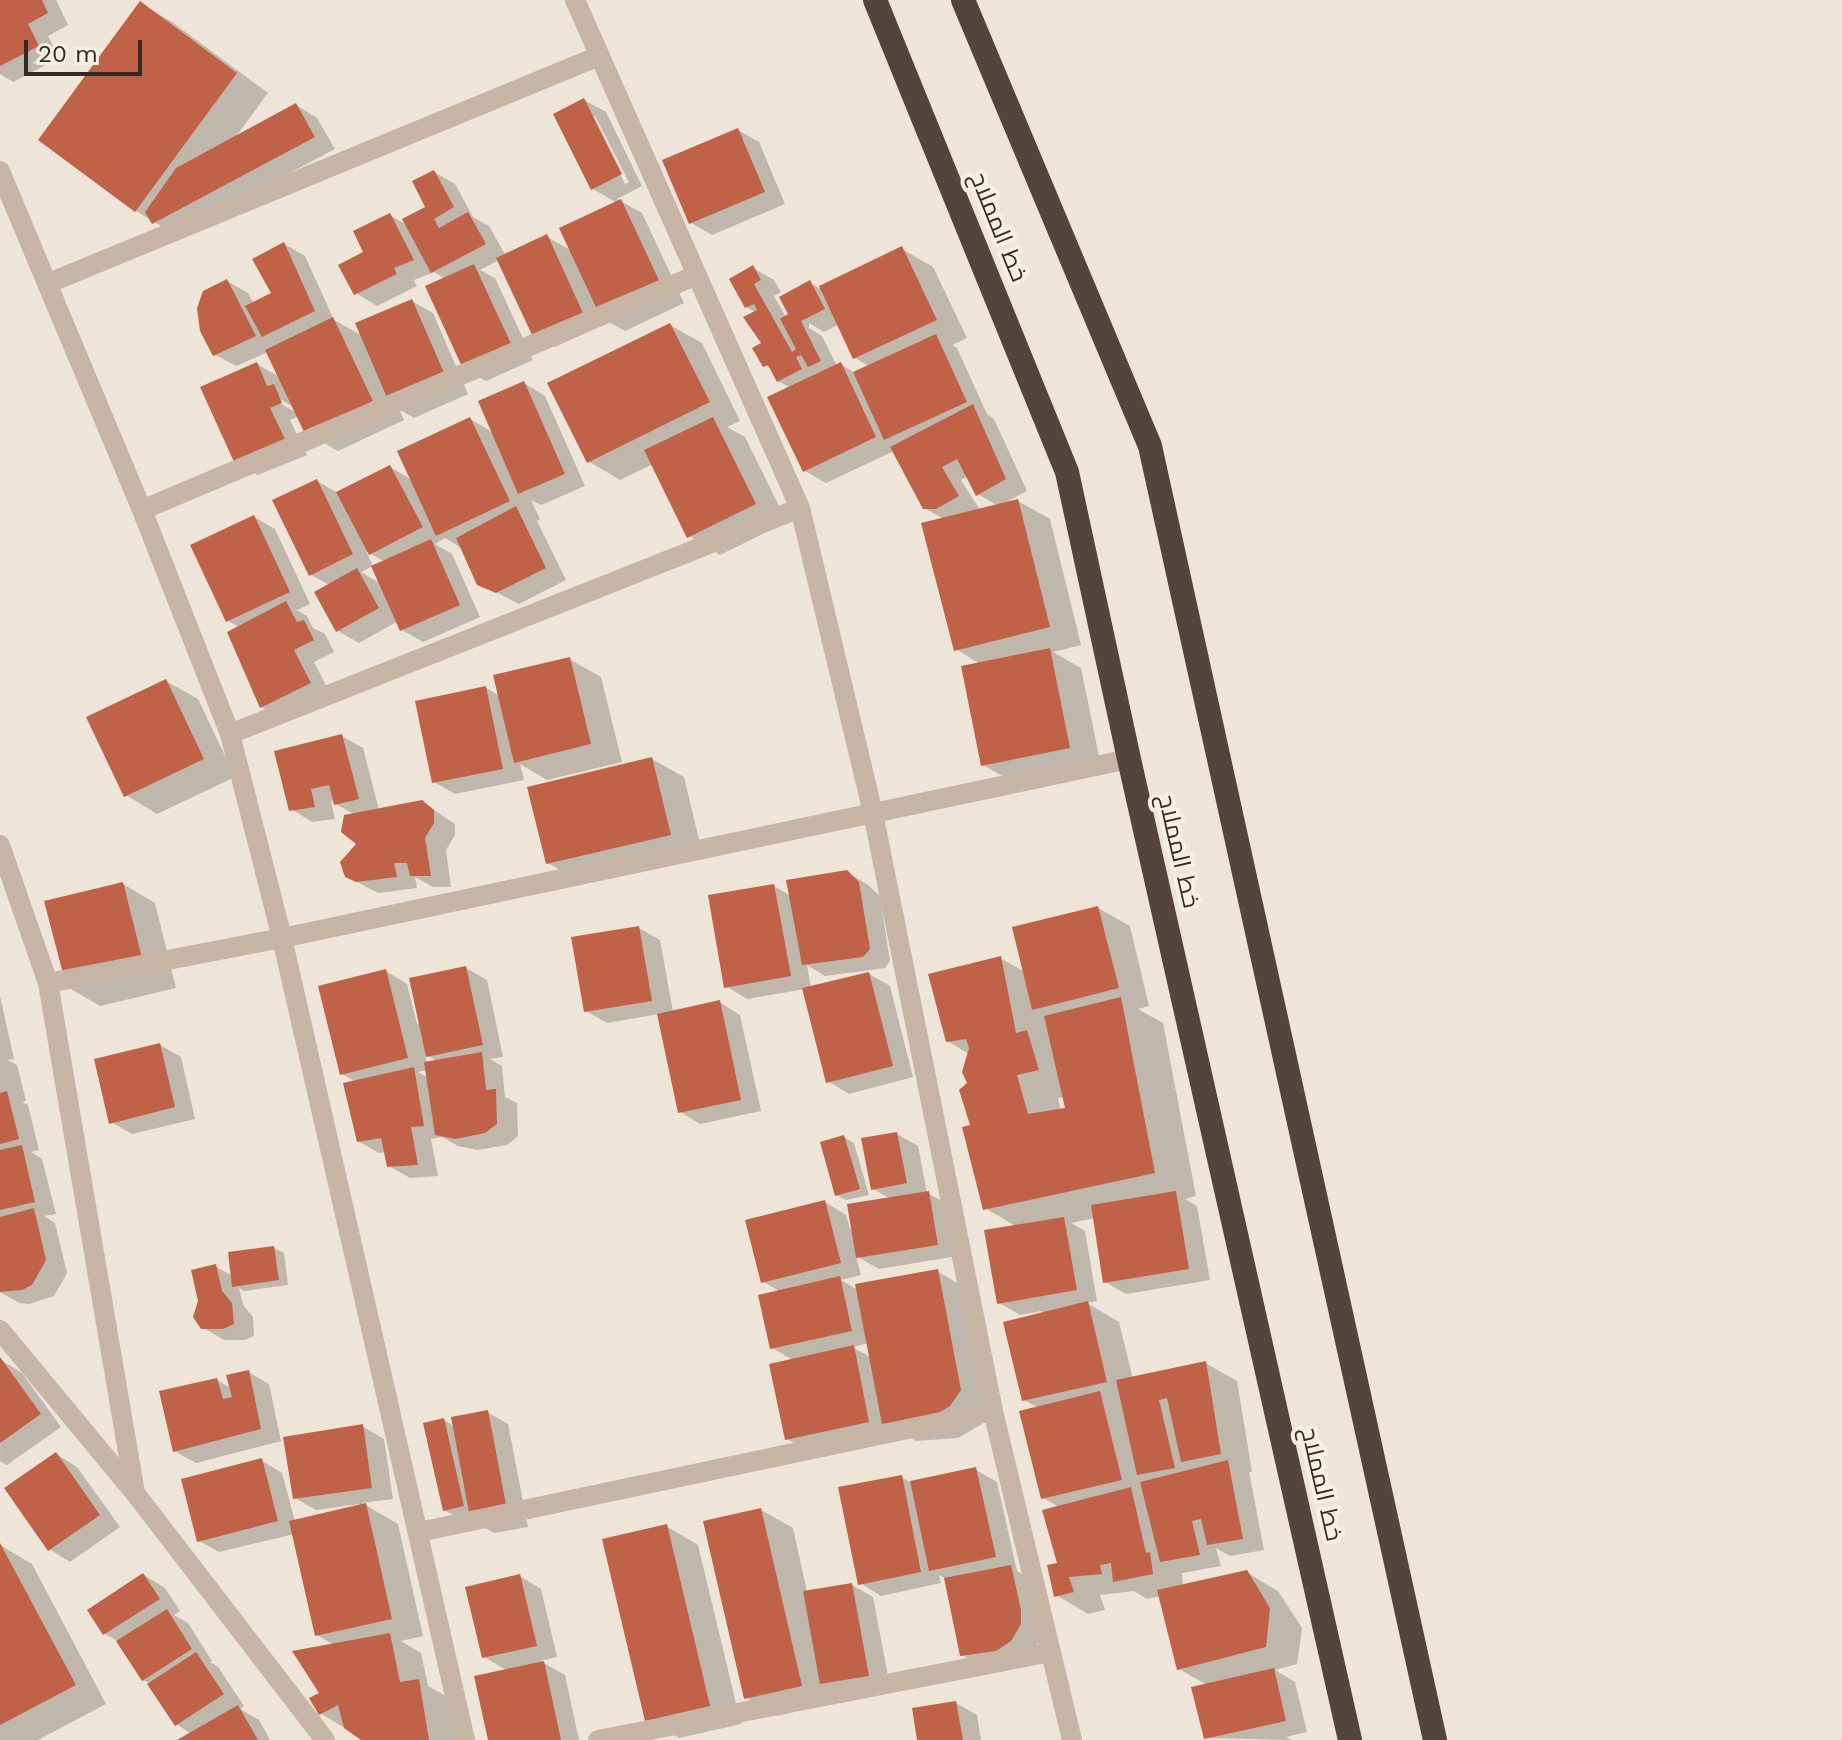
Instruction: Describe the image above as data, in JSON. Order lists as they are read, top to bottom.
{
  "streets": {
    "highway": ["خط المملاح"]
  },
  "scale_bar": "20 m"
}
